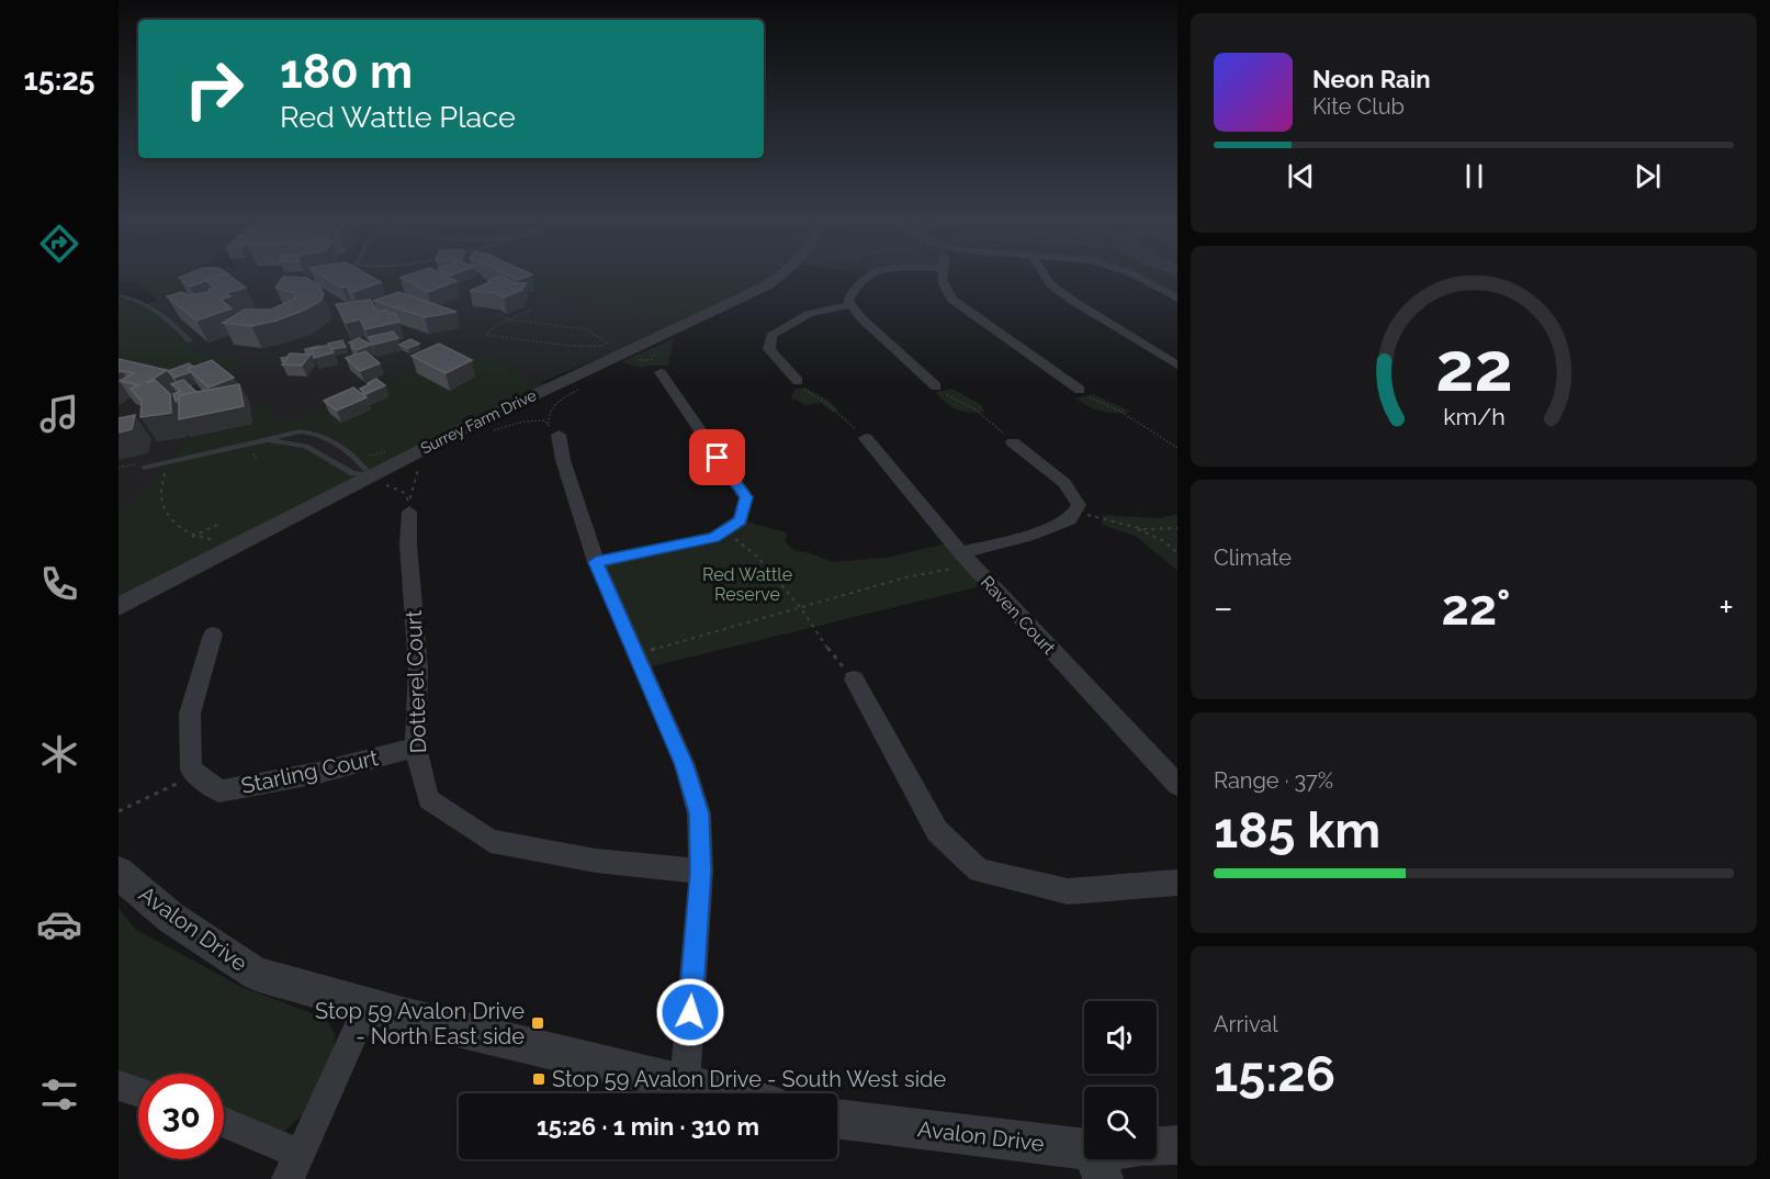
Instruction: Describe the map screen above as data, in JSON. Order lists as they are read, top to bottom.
{
  "streets": {
    "street": [
      "Surrey Farm Drive",
      "Raven Court",
      "Dotterel Court",
      "Starling Court",
      "Avalon Drive"
    ]
  },
  "crossings": [
    ["Dotterel Court", "Starling Court"]
  ],
  "parks": ["Red Wattle Reserve"],
  "places": {
    "transit": ["Stop 59 Avalon Drive - North East side", "Stop 59 Avalon Drive - South West side"]
  },
  "page": {
    "tabs": "15:25",
    "turn": ["180 m", "Red Wattle Place"],
    "song": ["Neon Rain", "Kite Club"],
    "tile": [
      "Climate",
      ["Range · 37%", "185 km"],
      ["Arrival", "15:26"]
    ],
    "heat": ["−", "22°", "+"],
    "limit": "30",
    "trip": "15:26 · 1 min · 310 m",
    "gauge": ["22", "km/h"]
  }
}
